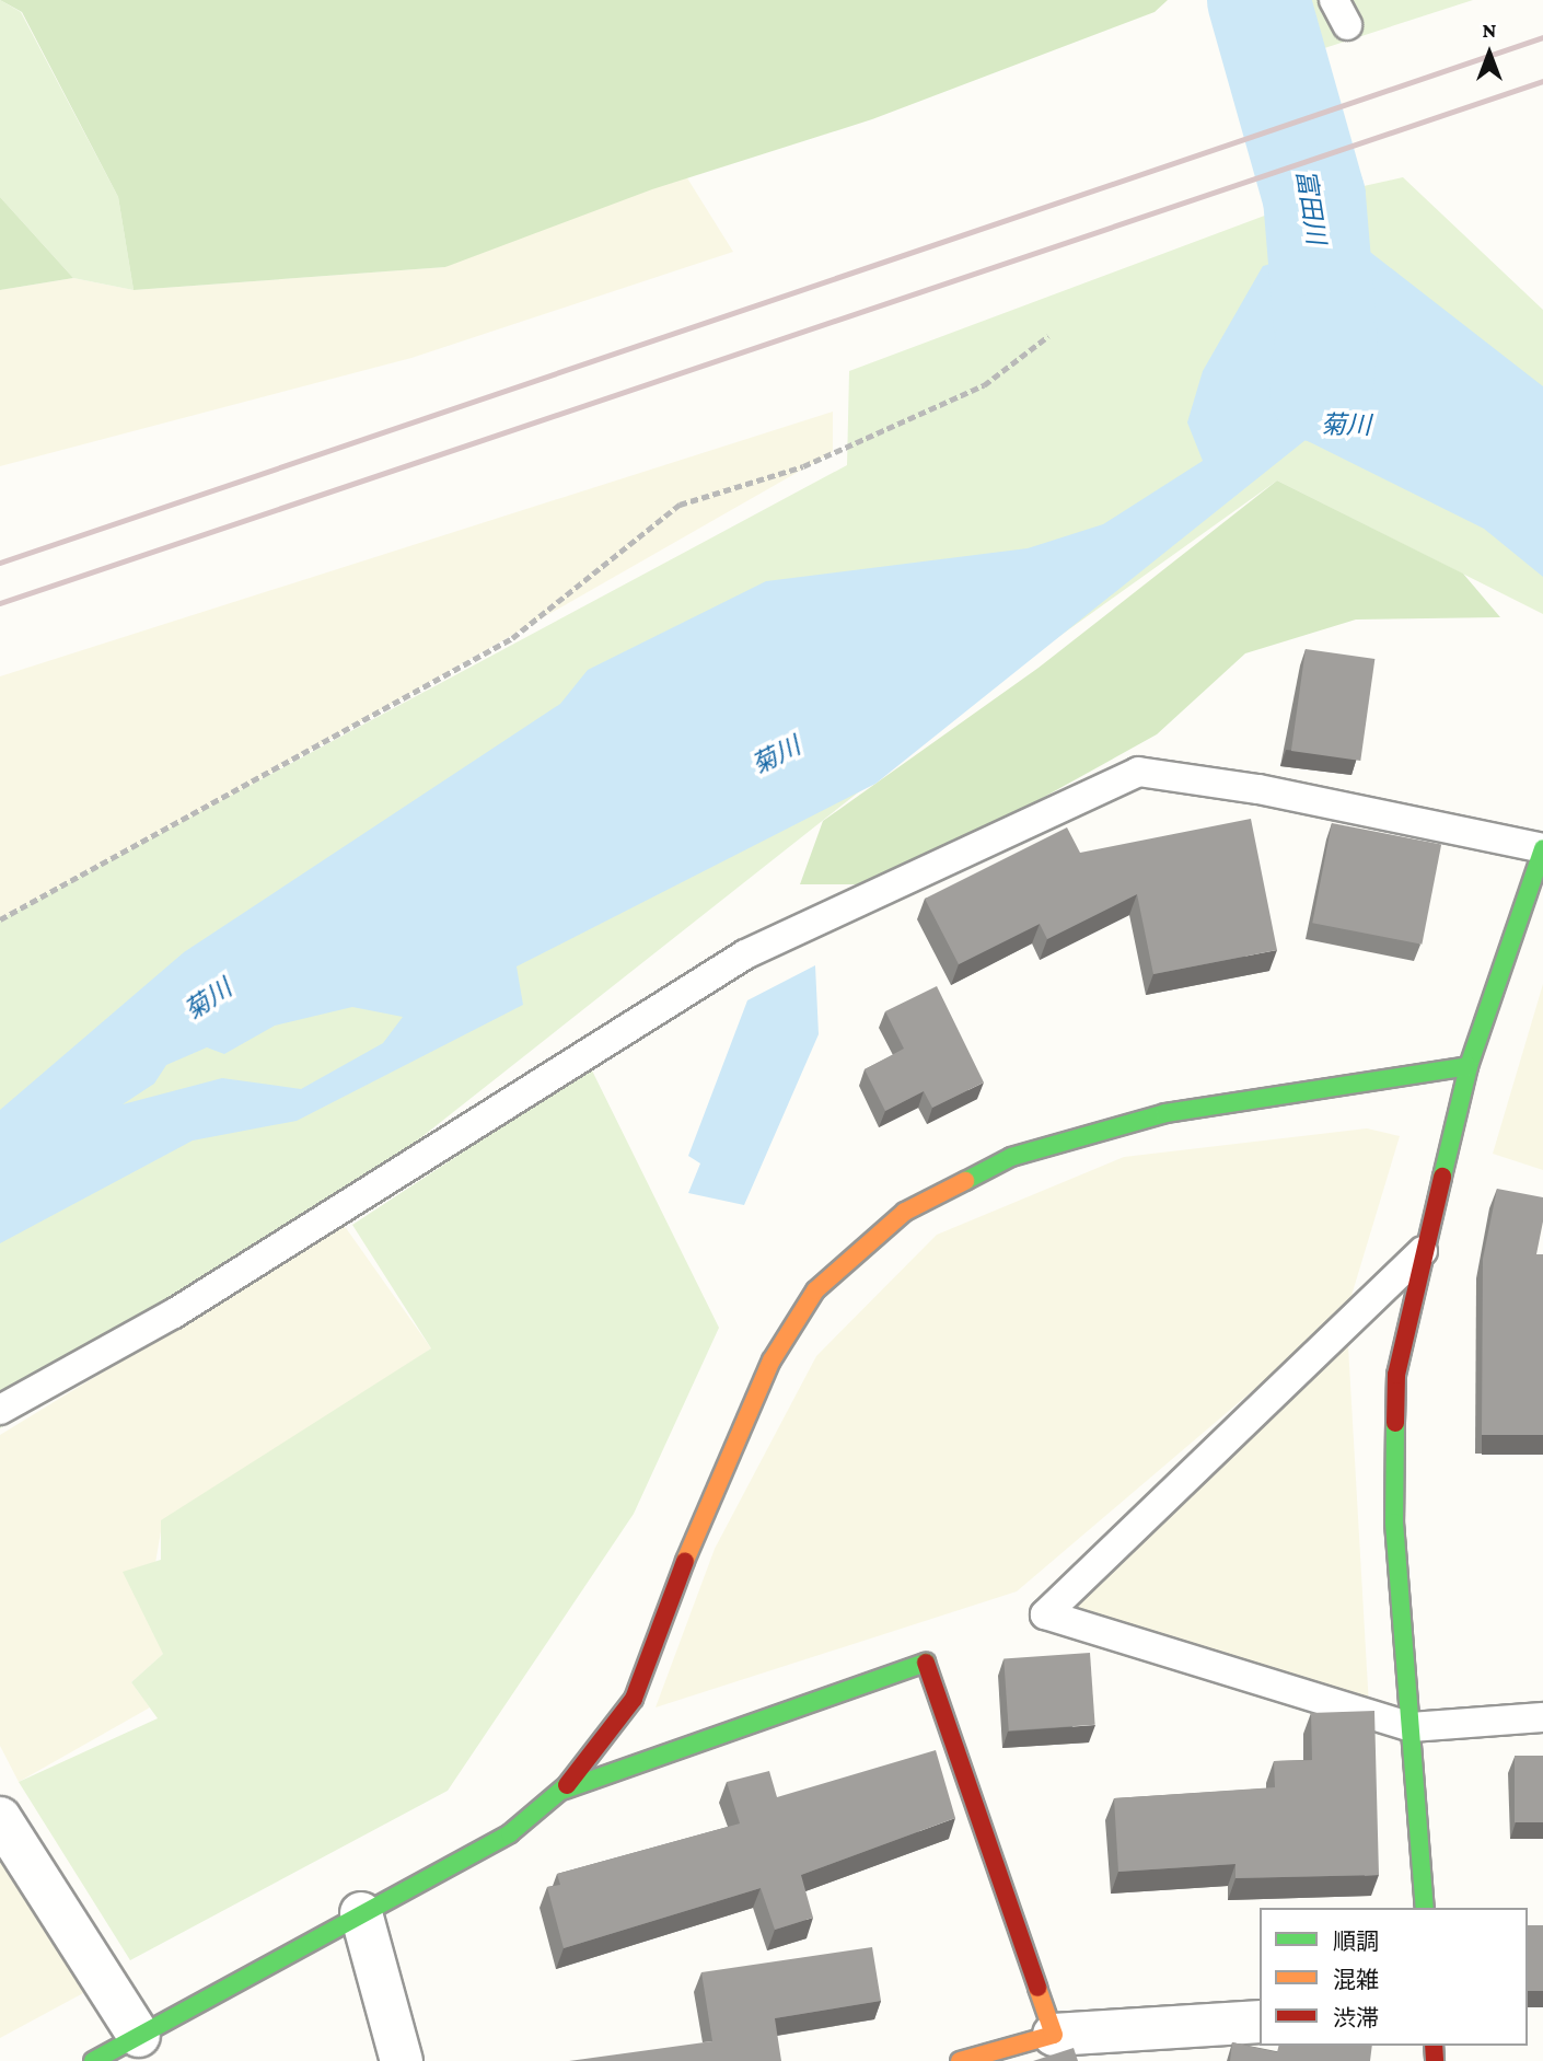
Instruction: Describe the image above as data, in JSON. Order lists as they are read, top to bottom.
{
  "water": ["富田川", "菊川"],
  "legend": ["順調", "混雑", "渋滞"],
  "north": "top"
}
